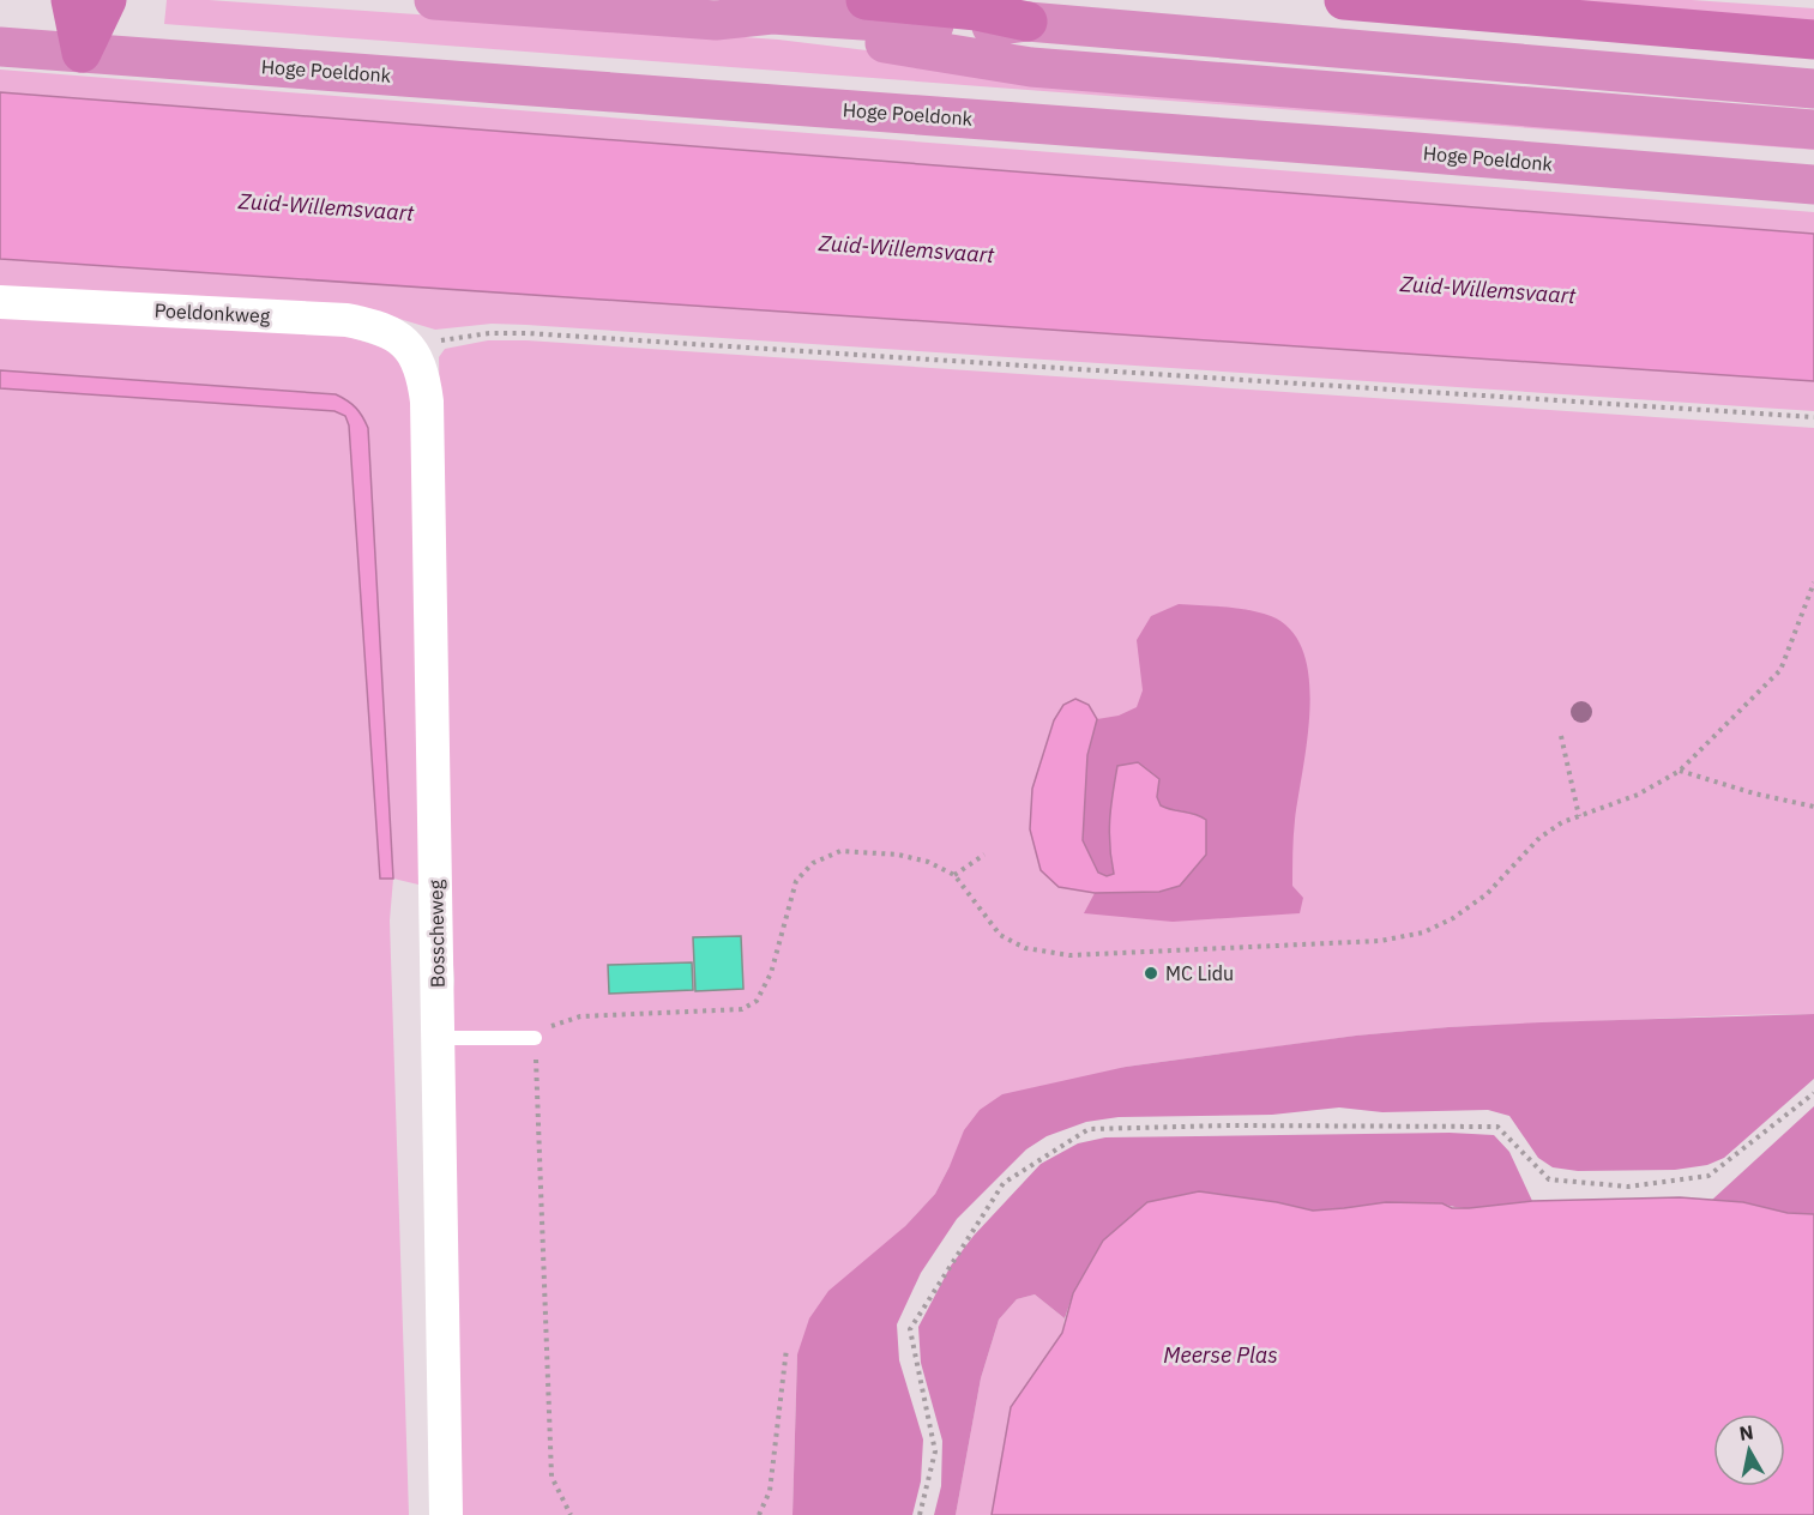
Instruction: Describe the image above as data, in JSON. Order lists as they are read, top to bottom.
{
  "streets": {
    "highway": ["Hoge Poeldonk"],
    "street": ["Poeldonkweg", "Bosscheweg"]
  },
  "crossings": [
    ["Poeldonkweg", "Bosscheweg"]
  ],
  "water": ["Zuid-Willemsvaart", "Meerse Plas"],
  "places": ["MC Lidu"],
  "north": "top"
}
